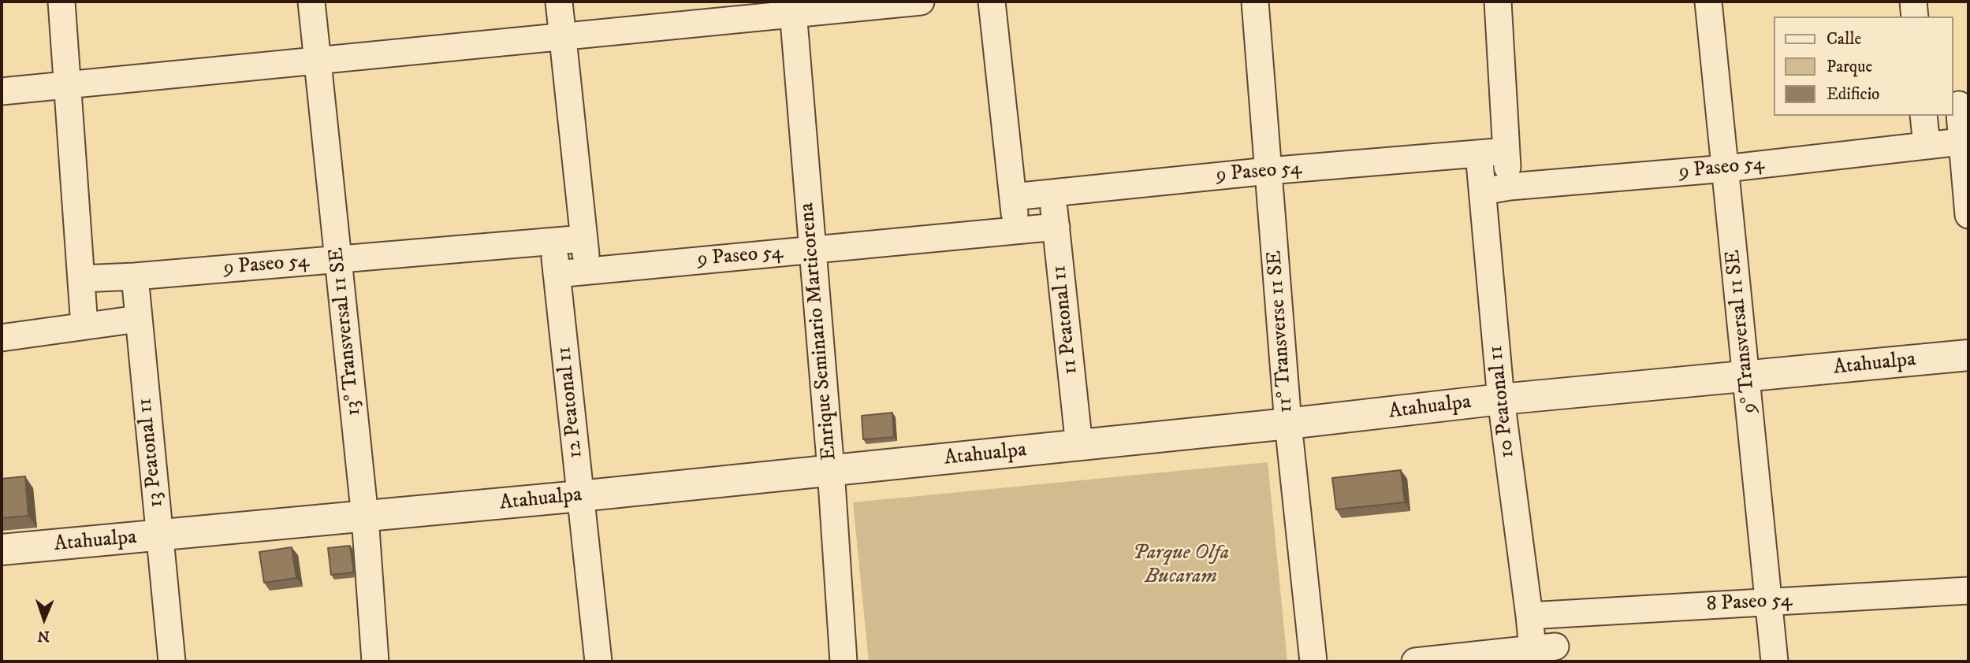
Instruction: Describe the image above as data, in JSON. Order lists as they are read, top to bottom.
{
  "streets": {
    "street": [
      "9 Paseo 54",
      "11 Peatonal 11",
      "13° Transversal 11 SE",
      "Enrique Seminario Marticorena",
      "11° Transverse 11 SE",
      "9° Transversal 11 SE",
      "Atahualpa",
      "10 Peatonal 11",
      "12 Peatonal 11",
      "13 Peatonal 11",
      "8 Paseo 54"
    ]
  },
  "crossings": [
    ["9 Paseo 54", "11 Peatonal 11"],
    ["9 Paseo 54", "13° Transversal 11 SE"],
    ["9 Paseo 54", "Enrique Seminario Marticorena"],
    ["9 Paseo 54", "11° Transverse 11 SE"],
    ["9 Paseo 54", "9° Transversal 11 SE"],
    ["9 Paseo 54", "10 Peatonal 11"],
    ["9 Paseo 54", "12 Peatonal 11"],
    ["9 Paseo 54", "13 Peatonal 11"],
    ["11 Peatonal 11", "Atahualpa"],
    ["13° Transversal 11 SE", "Atahualpa"],
    ["Enrique Seminario Marticorena", "Atahualpa"],
    ["11° Transverse 11 SE", "Atahualpa"],
    ["9° Transversal 11 SE", "Atahualpa"],
    ["9° Transversal 11 SE", "8 Paseo 54"],
    ["Atahualpa", "10 Peatonal 11"],
    ["Atahualpa", "12 Peatonal 11"],
    ["Atahualpa", "13 Peatonal 11"],
    ["10 Peatonal 11", "8 Paseo 54"]
  ],
  "parks": ["Parque Olfa Bucaram"],
  "legend": ["Calle", "Parque", "Edificio"],
  "north": "bottom"
}
